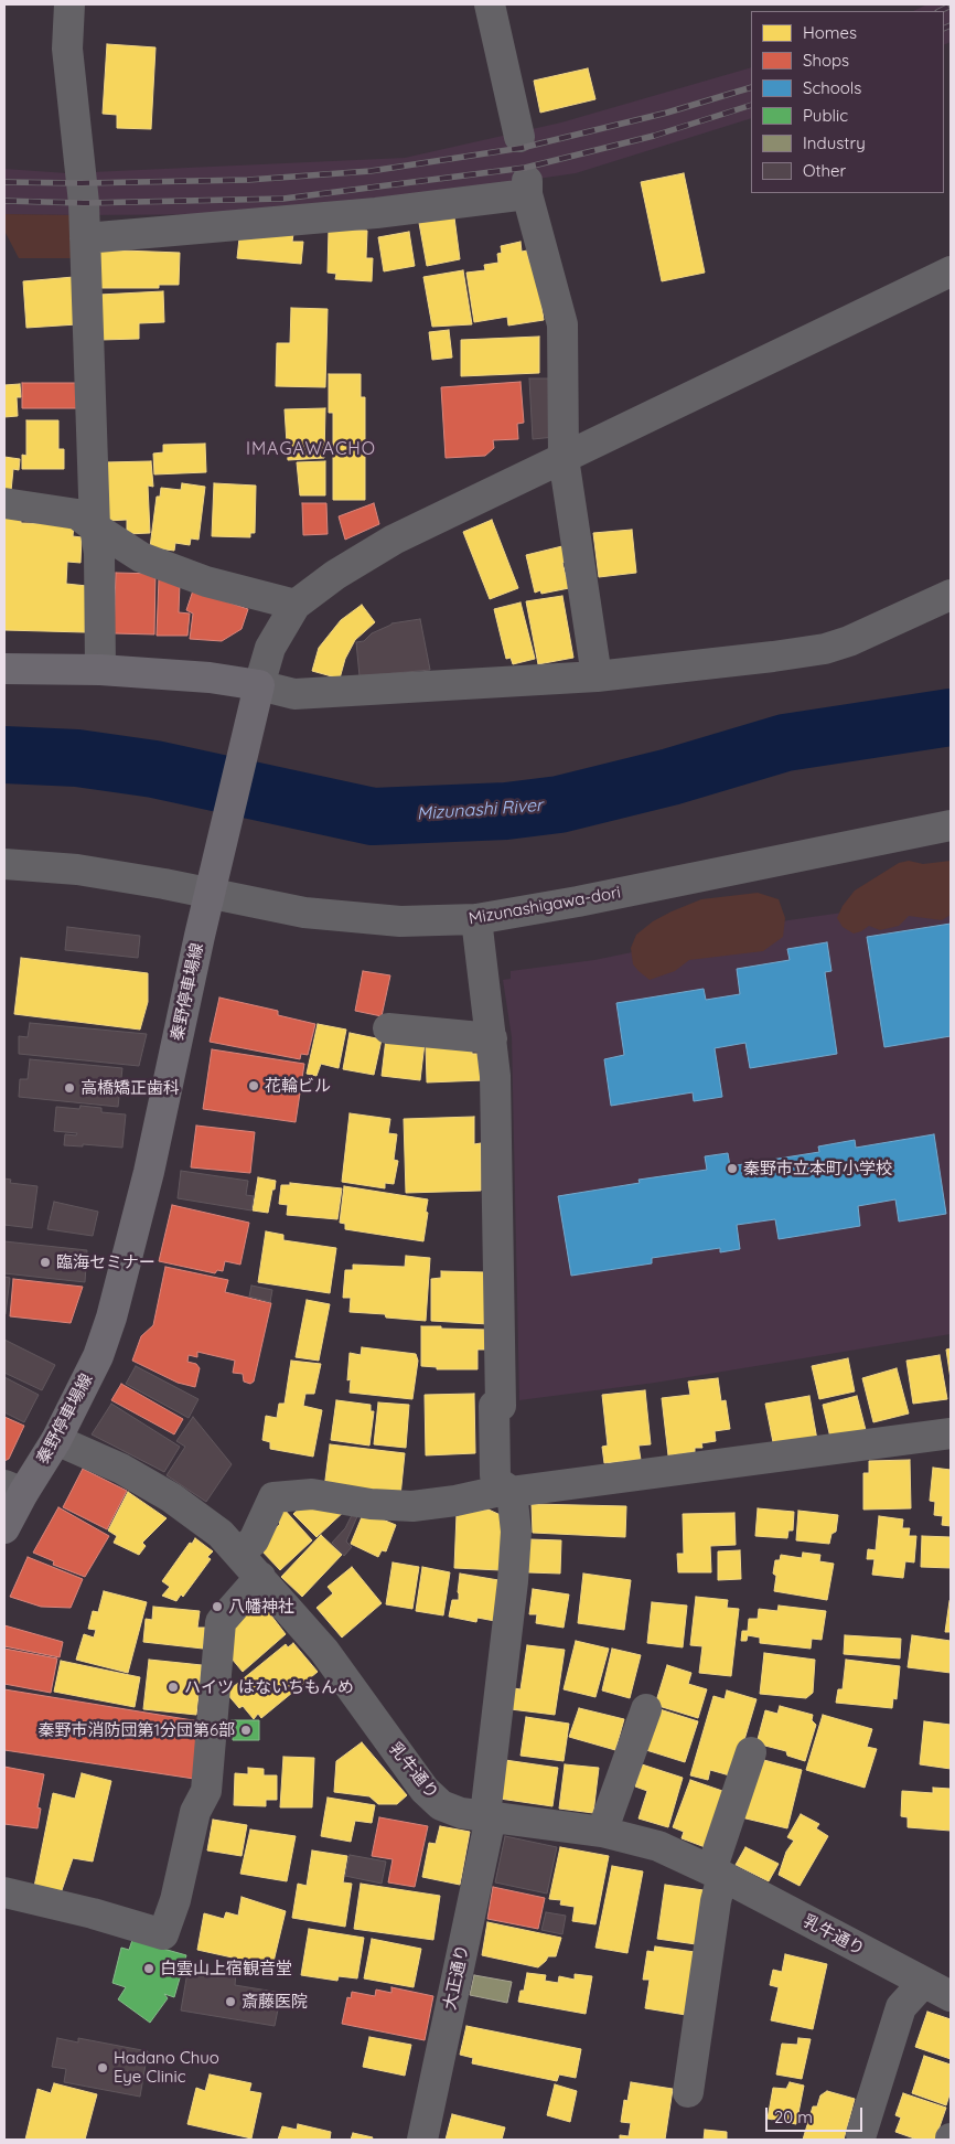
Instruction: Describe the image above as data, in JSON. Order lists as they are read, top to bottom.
{
  "streets": {
    "main road": ["秦野停車場線"],
    "street": ["Mizunashigawa-dori", "乳牛通り", "大正通り"]
  },
  "crossings": [
    ["Mizunashigawa-dori", "秦野停車場線"],
    ["秦野停車場線", "乳牛通り"],
    ["乳牛通り", "大正通り"]
  ],
  "districts": ["IMAGAWACHO"],
  "water": ["Mizunashi River"],
  "places": [
    "花輪ビル",
    "高橋矯正歯科",
    "秦野市立本町小学校",
    "臨海セミナー",
    "八幡神社",
    "ハイツ はないちもんめ",
    "秦野市消防団第1分団第6部",
    "白雲山上宿観音堂",
    "斎藤医院",
    "Hadano Chuo Eye Clinic"
  ],
  "legend": [
    "Homes",
    "Shops",
    "Schools",
    "Public",
    "Industry",
    "Other"
  ],
  "scale_bar": "20 m"
}
